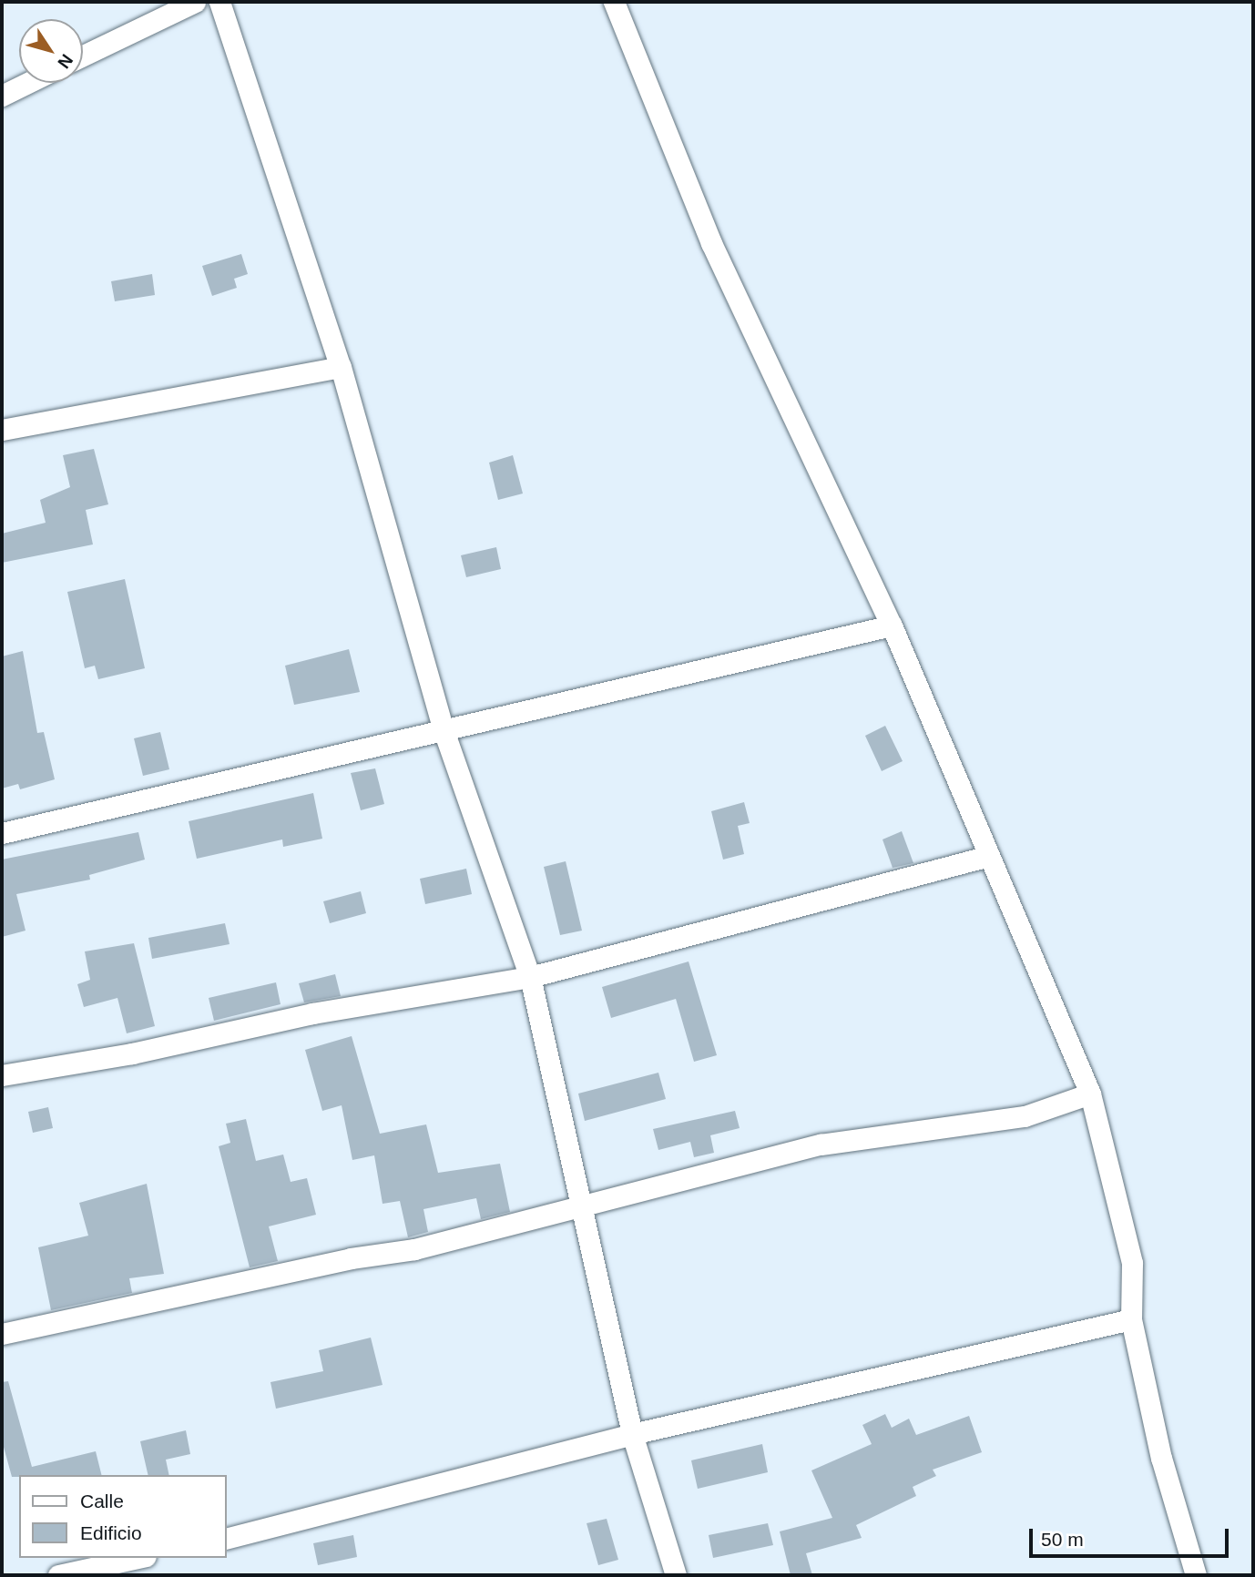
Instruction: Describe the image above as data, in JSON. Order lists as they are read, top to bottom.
{
  "legend": ["Calle", "Edificio"],
  "scale_bar": "50 m",
  "north": "bottom right"
}
